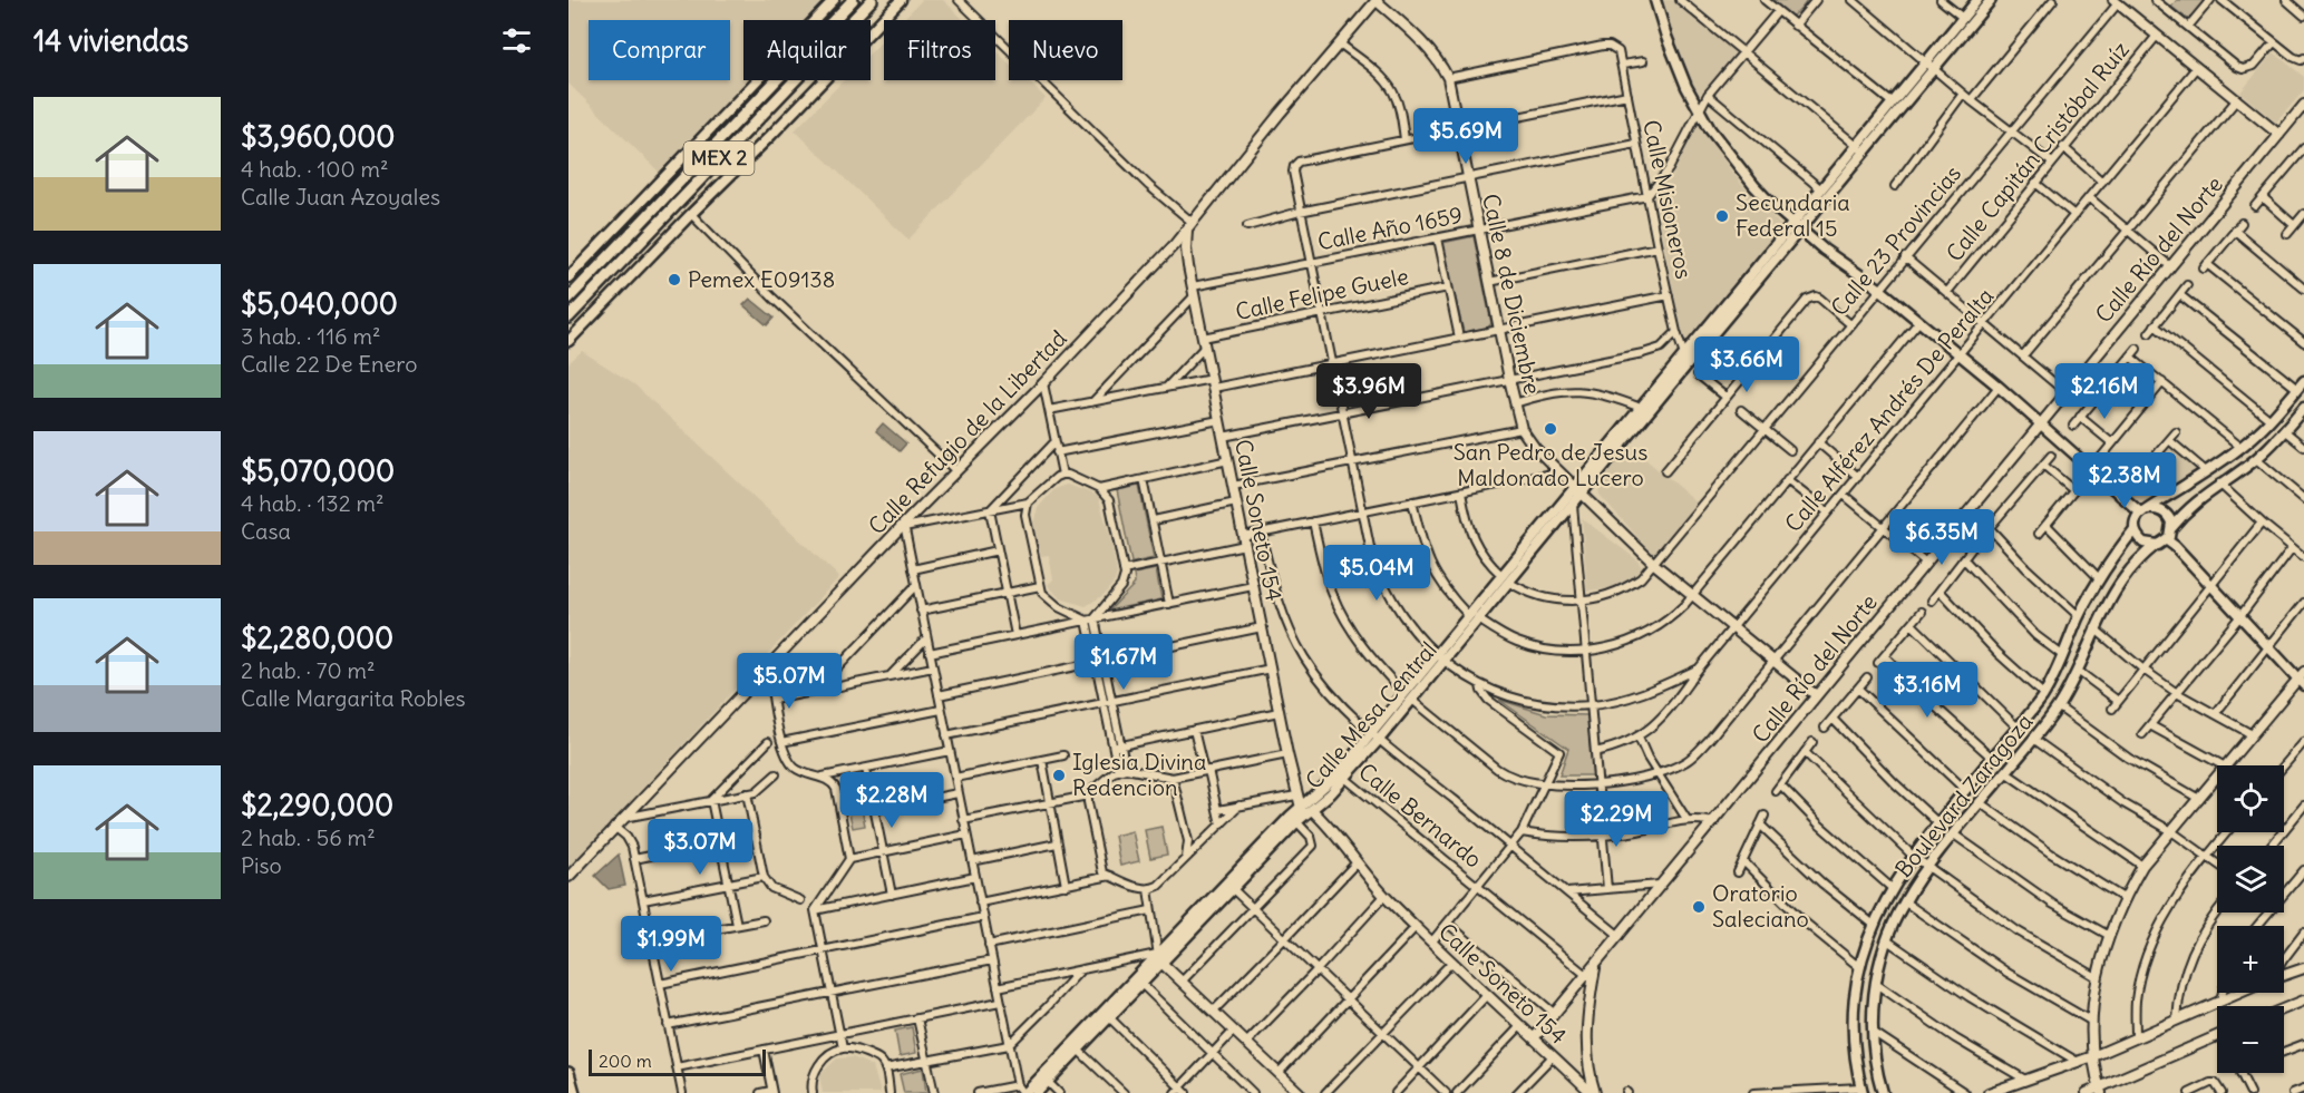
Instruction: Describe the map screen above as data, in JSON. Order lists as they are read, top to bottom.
{
  "streets": {
    "main road": ["MEX 2", "Calle Mesa Central", "Boulevard Zaragoza"],
    "street": [
      "Calle Capitán Cristóbal Ruíz",
      "Calle Misioneros",
      "Calle Año 1659",
      "Calle 23 Provincias",
      "Calle Río del Norte",
      "Calle Felipe Guele",
      "Calle 8 de Diciembre",
      "Calle Alférez Andrés De Peralta",
      "Calle Refugio de la Libertad",
      "Calle Soneto 154",
      "Calle Bernardo"
    ]
  },
  "crossings": [
    ["Calle Misioneros", "Calle Año 1659"],
    ["Calle Misioneros", "Calle 8 de Diciembre"],
    ["Calle Misioneros", "Calle Mesa Central"],
    ["Calle Año 1659", "Calle 8 de Diciembre"],
    ["Calle Año 1659", "Calle Soneto 154"],
    ["Calle 23 Provincias", "Calle 8 de Diciembre"],
    ["Calle 23 Provincias", "Calle Mesa Central"],
    ["Calle Río del Norte", "Calle 8 de Diciembre"],
    ["Calle Río del Norte", "Calle Soneto 154"],
    ["Calle Río del Norte", "Calle Bernardo"],
    ["Calle Felipe Guele", "Calle Soneto 154"],
    ["Calle 8 de Diciembre", "Calle Alférez Andrés De Peralta"],
    ["Calle 8 de Diciembre", "Calle Refugio de la Libertad"],
    ["Calle 8 de Diciembre", "Calle Mesa Central"],
    ["Calle Refugio de la Libertad", "Calle Soneto 154"],
    ["Calle Soneto 154", "Calle Mesa Central"],
    ["Calle Mesa Central", "Calle Bernardo"]
  ],
  "places": [
    "Secundaria Federal 15",
    "Pemex E09138",
    "San Pedro de Jesus Maldonado Lucero",
    "Iglesia Divina Redencion",
    "Oratorio Saleciano"
  ],
  "scale_bar": "200 m",
  "page": {
    "heading": "14 viviendas",
    "chip": [
      "Comprar",
      "Alquilar",
      "Filtros",
      "Nuevo"
    ],
    "list": [
      {
        "name": "$3,960,000",
        "note": "4 hab. · 100 m² · Calle Juan Azoyales"
      },
      {
        "name": "$5,040,000",
        "note": "3 hab. · 116 m² · Calle 22 De Enero"
      },
      {
        "name": "$5,070,000",
        "note": "4 hab. · 132 m² · Casa"
      },
      {
        "name": "$2,280,000",
        "note": "2 hab. · 70 m² · Calle Margarita Robles"
      },
      {
        "name": "$2,290,000",
        "note": "2 hab. · 56 m² · Piso"
      }
    ],
    "price": [
      "$5.69M",
      "$3.66M",
      "$3.96M",
      "$2.16M",
      "$2.38M",
      "$6.35M",
      "$5.04M",
      "$1.67M",
      "$5.07M",
      "$3.16M",
      "$2.28M",
      "$2.29M",
      "$3.07M",
      "$1.99M"
    ],
    "map_buttons": ["+", "−"],
    "scale": "200 m"
  }
}
